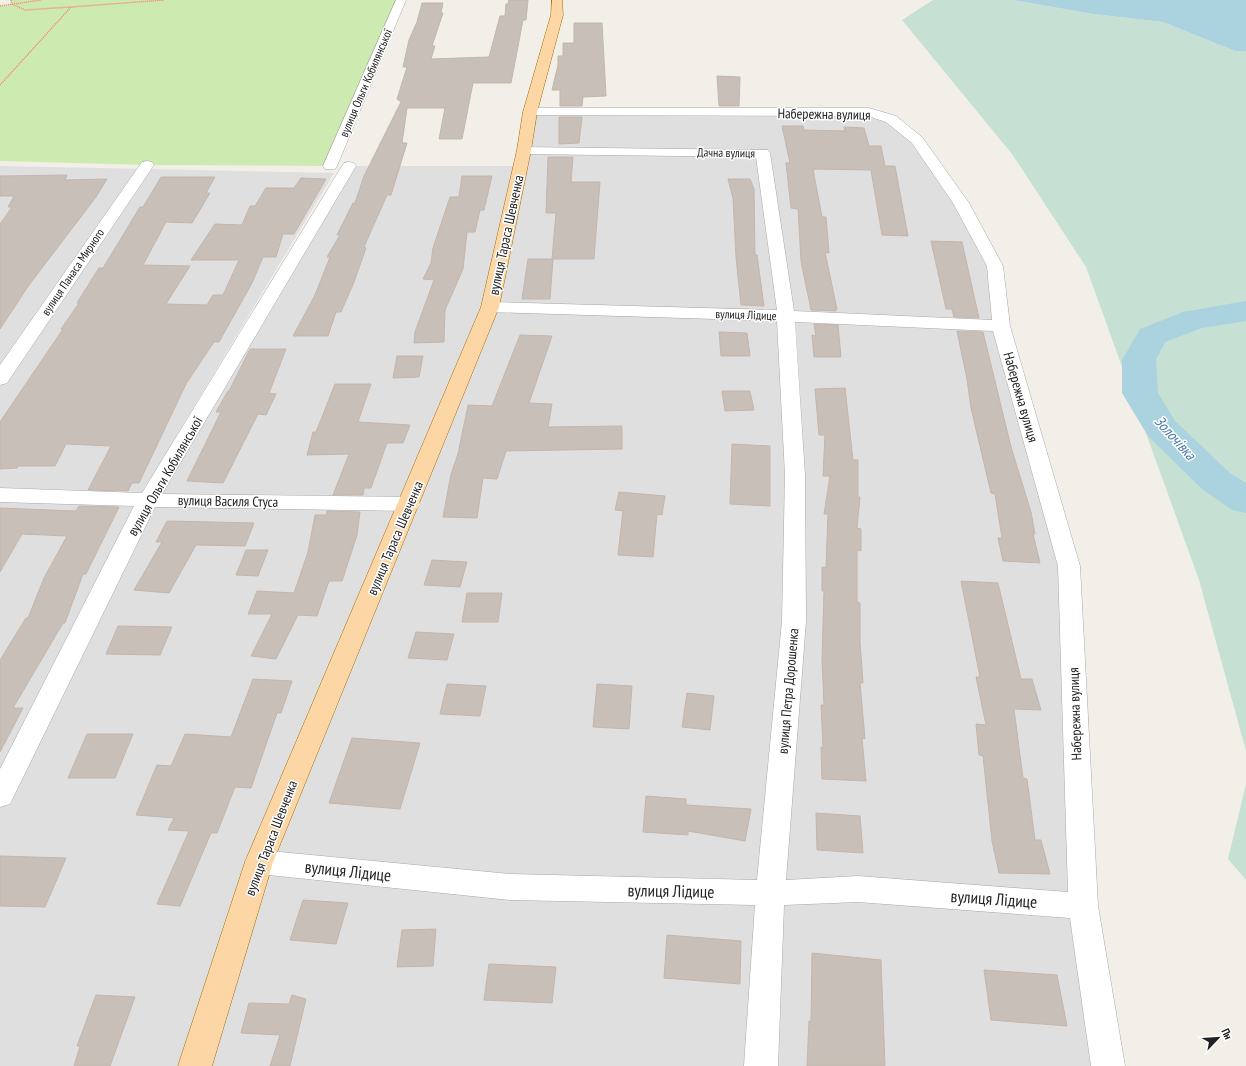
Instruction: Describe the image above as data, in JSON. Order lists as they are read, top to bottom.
{
  "streets": {
    "main road": ["вулиця Тараса Шевченка"],
    "street": [
      "вулиця Ольги Кобилянської",
      "Набережна вулиця",
      "Дачна вулиця",
      "вулиця Панаса Мирного",
      "вулиця Лідице",
      "вулиця Василя Стуса",
      "вулиця Петра Дорошенка"
    ]
  },
  "crossings": [
    ["вулиця Ольги Кобилянської", "вулиця Василя Стуса"],
    ["Набережна вулиця", "вулиця Тараса Шевченка"],
    ["Набережна вулиця", "вулиця Лідице"],
    ["Дачна вулиця", "вулиця Тараса Шевченка"],
    ["Дачна вулиця", "вулиця Лідице"],
    ["Дачна вулиця", "вулиця Петра Дорошенка"],
    ["вулиця Тараса Шевченка", "вулиця Лідице"],
    ["вулиця Тараса Шевченка", "вулиця Василя Стуса"],
    ["вулиця Лідице", "вулиця Петра Дорошенка"]
  ],
  "water": ["Золочівка"],
  "north": "top right"
}
